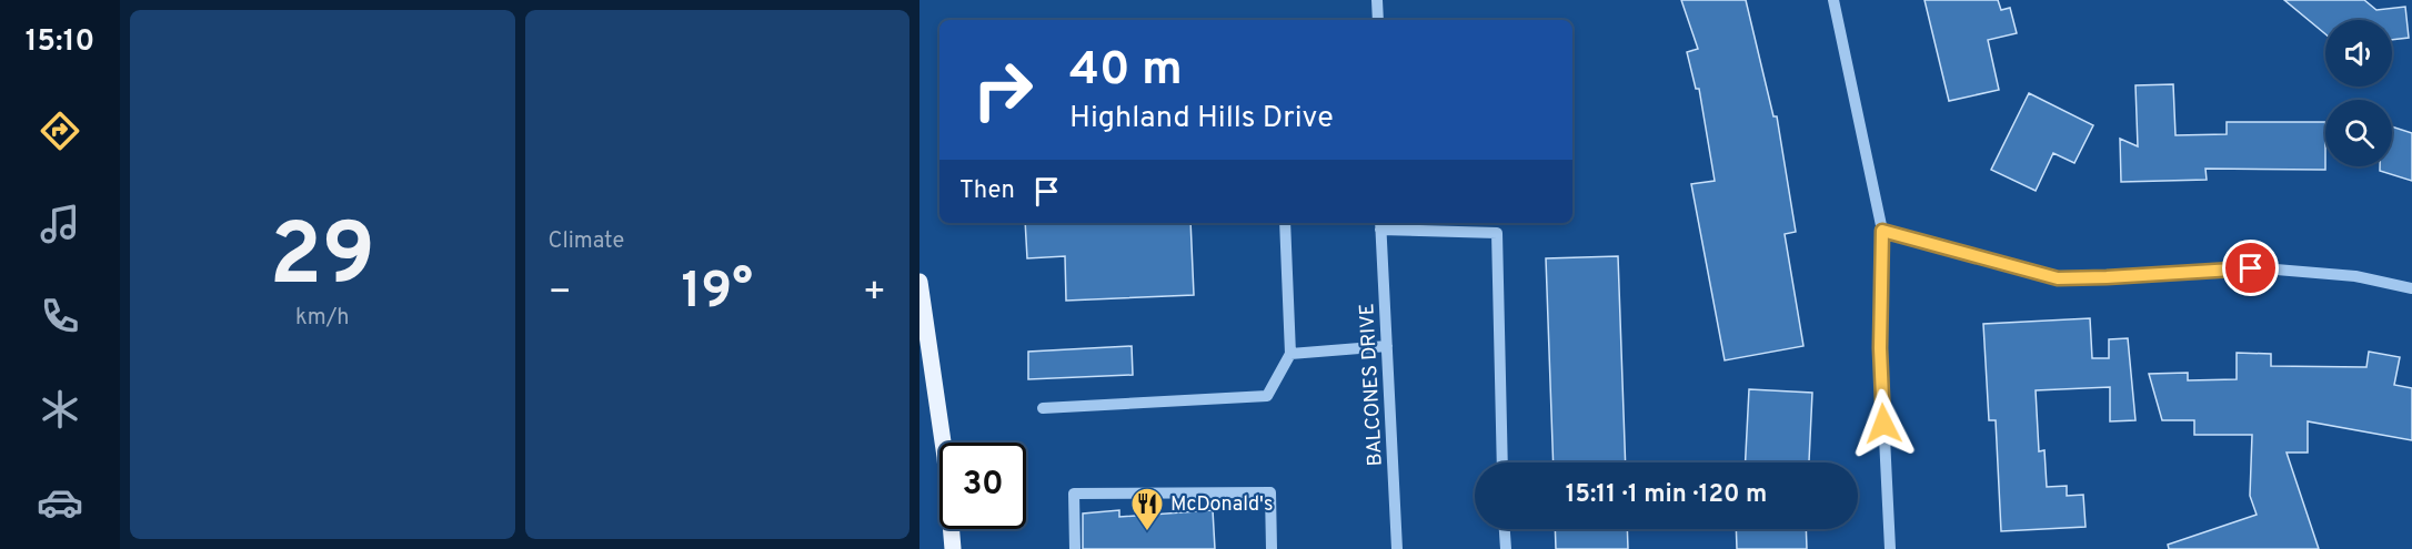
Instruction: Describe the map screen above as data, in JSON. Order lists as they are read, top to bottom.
{
  "streets": {
    "street": ["BALCONES DRIVE"]
  },
  "places": {
    "restaurant": ["McDonald's"]
  },
  "page": {
    "tabs": "15:10",
    "tile": [
      ["29", "km/h"],
      "Climate"
    ],
    "turn": ["40 m", "Highland Hills Drive"],
    "then": "Then",
    "heat": ["−", "19°", "+"],
    "limit": "30",
    "trip": "15:11 · 1 min · 120 m"
  }
}
